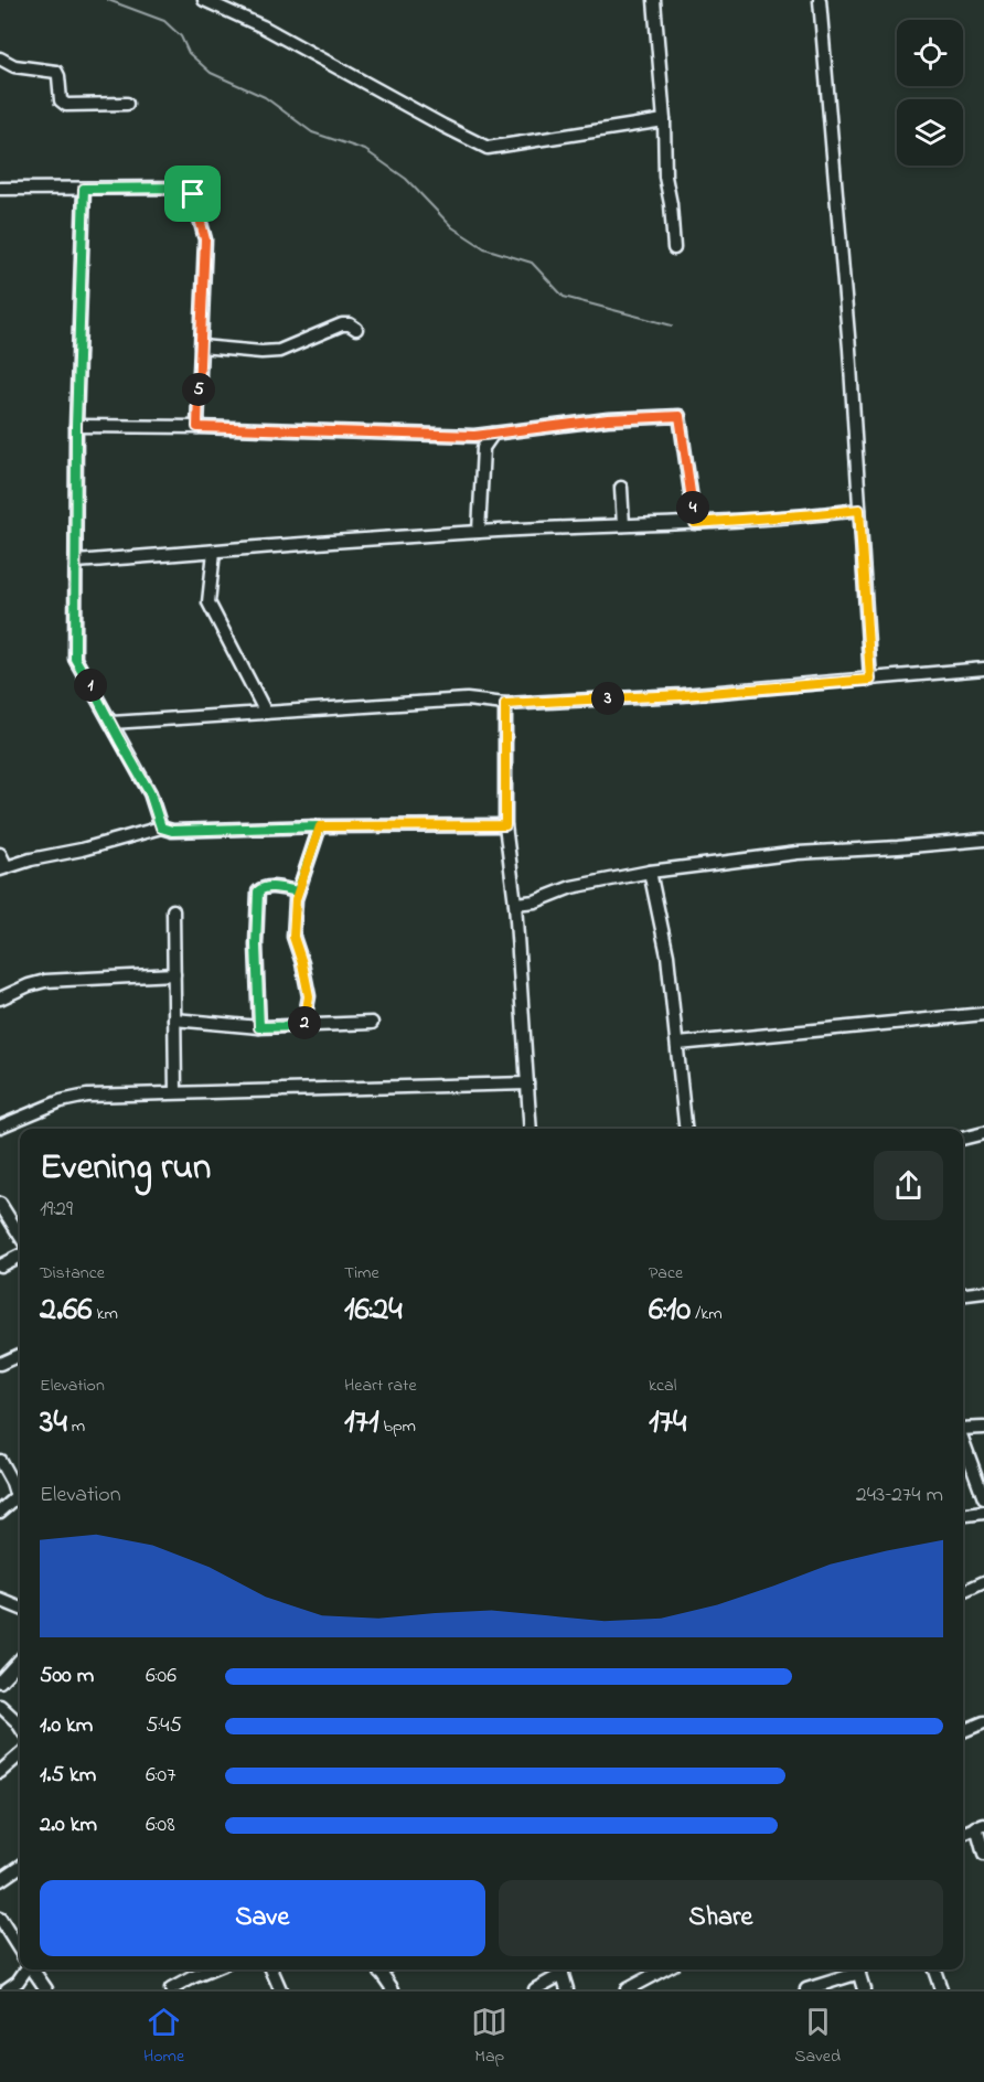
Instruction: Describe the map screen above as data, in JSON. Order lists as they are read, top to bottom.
{
  "page": {
    "pins": [
      "5",
      "4",
      "1",
      "3",
      "2"
    ],
    "heading": ["Evening run", "19:29"],
    "stats": [
      ["Distance", "2.66 km"],
      ["Time", "16:24"],
      ["Pace", "6:10 /km"],
      ["Elevation", "34 m"],
      ["Heart rate", "171 bpm"],
      ["kcal", "174"]
    ],
    "chart": ["Elevation", "243–274 m"],
    "list": [
      {
        "name": "500 m",
        "note": "6:06"
      },
      {
        "name": "1.0 km",
        "note": "5:45"
      },
      {
        "name": "1.5 km",
        "note": "6:07"
      },
      {
        "name": "2.0 km",
        "note": "6:08"
      }
    ],
    "buttons": ["Save", "Share"],
    "tabs": ["Home", "Map", "Saved"]
  }
}
